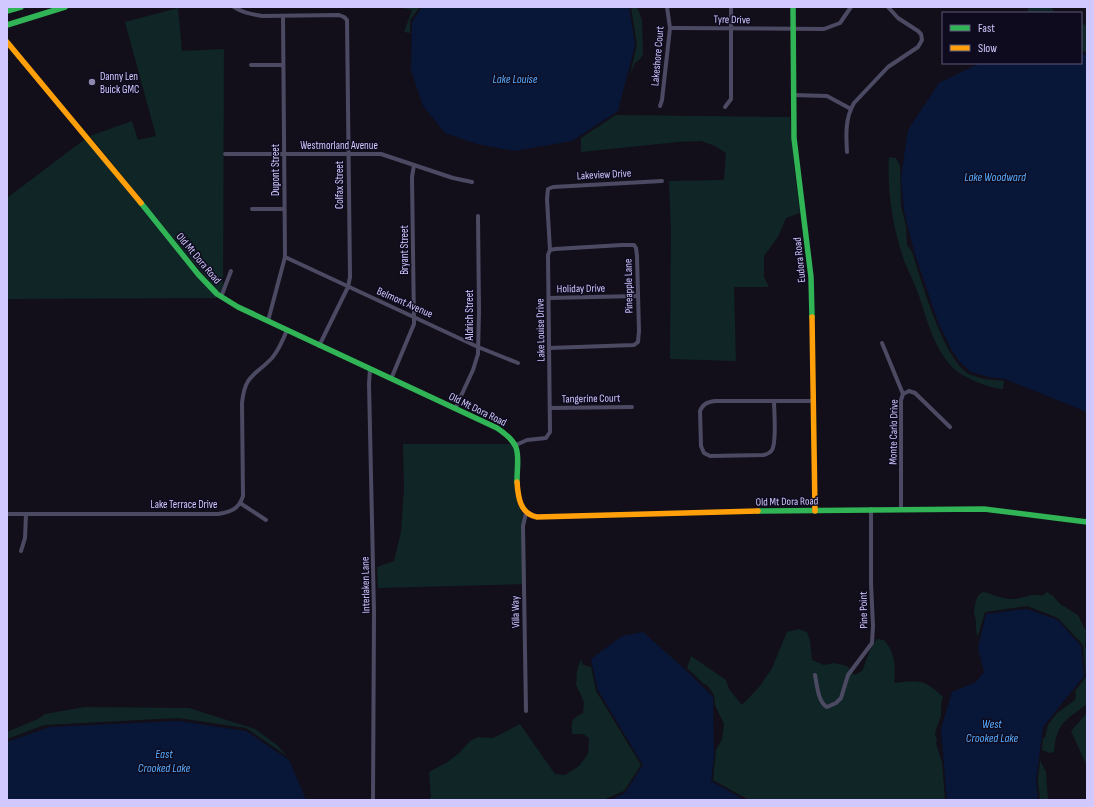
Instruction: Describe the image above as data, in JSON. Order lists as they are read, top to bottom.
{
  "streets": {
    "street": [
      "Tyre Drive",
      "Lakeshore Court",
      "Westmorland Avenue",
      "Dupont Street",
      "Lakeview Drive",
      "Colfax Street",
      "Bryant Street",
      "Old Mt Dora Road",
      "Eudora Road",
      "Pineapple Lane",
      "Holiday Drive",
      "Belmont Avenue",
      "Aldrich Street",
      "Lake Louise Drive",
      "Tangerine Court",
      "Monte Carlo Drive",
      "Lake Terrace Drive",
      "Interlaken Lane",
      "Pine Point",
      "Villa Way"
    ]
  },
  "crossings": [
    ["Tyre Drive", "Lakeshore Court"],
    ["Tyre Drive", "Eudora Road"],
    ["Westmorland Avenue", "Dupont Street"],
    ["Westmorland Avenue", "Colfax Street"],
    ["Westmorland Avenue", "Bryant Street"],
    ["Dupont Street", "Colfax Street"],
    ["Dupont Street", "Old Mt Dora Road"],
    ["Dupont Street", "Belmont Avenue"],
    ["Lakeview Drive", "Lake Louise Drive"],
    ["Colfax Street", "Old Mt Dora Road"],
    ["Colfax Street", "Belmont Avenue"],
    ["Bryant Street", "Old Mt Dora Road"],
    ["Bryant Street", "Belmont Avenue"],
    ["Old Mt Dora Road", "Eudora Road"],
    ["Old Mt Dora Road", "Aldrich Street"],
    ["Old Mt Dora Road", "Lake Louise Drive"],
    ["Old Mt Dora Road", "Monte Carlo Drive"],
    ["Old Mt Dora Road", "Interlaken Lane"],
    ["Old Mt Dora Road", "Pine Point"],
    ["Old Mt Dora Road", "Villa Way"],
    ["Pineapple Lane", "Holiday Drive"],
    ["Pineapple Lane", "Lake Louise Drive"],
    ["Holiday Drive", "Lake Louise Drive"],
    ["Belmont Avenue", "Aldrich Street"],
    ["Lake Louise Drive", "Tangerine Court"]
  ],
  "water": [
    "Lake Louise",
    "Lake Woodward",
    "West Crooked Lake",
    "East Crooked Lake"
  ],
  "places": ["Danny Len Buick GMC"],
  "legend": ["Fast", "Slow"]
}
